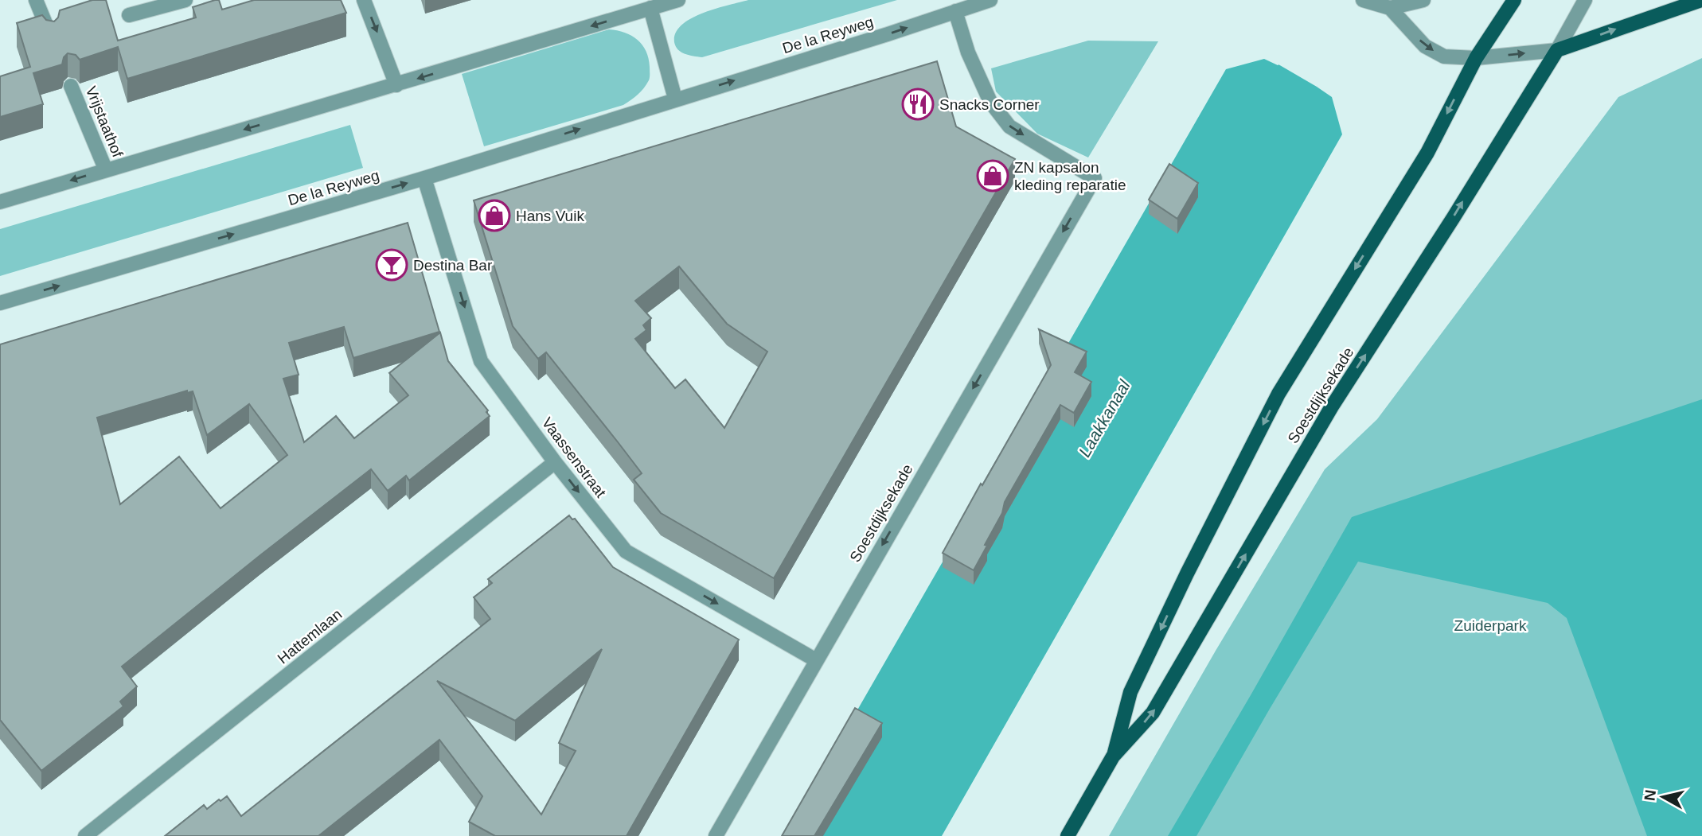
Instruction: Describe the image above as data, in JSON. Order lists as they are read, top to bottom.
{
  "streets": {
    "main road": ["Soestdijksekade"],
    "street": [
      "De la Reyweg",
      "Vrijstaathof",
      "Vaassenstraat",
      "Hattemlaan"
    ]
  },
  "crossings": [
    ["De la Reyweg", "Soestdijksekade"],
    ["De la Reyweg", "Vaassenstraat"],
    ["Soestdijksekade", "Vaassenstraat"],
    ["Vaassenstraat", "Hattemlaan"]
  ],
  "one_way": ["Vaassenstraat"],
  "water": ["Laakkanaal"],
  "parks": ["Zuiderpark"],
  "places": {
    "restaurant": ["Snacks Corner"],
    "shop": ["ZN kapsalon kleding reparatie", "Hans Vuik"],
    "bar": ["Destina Bar"]
  },
  "north": "left"
}
